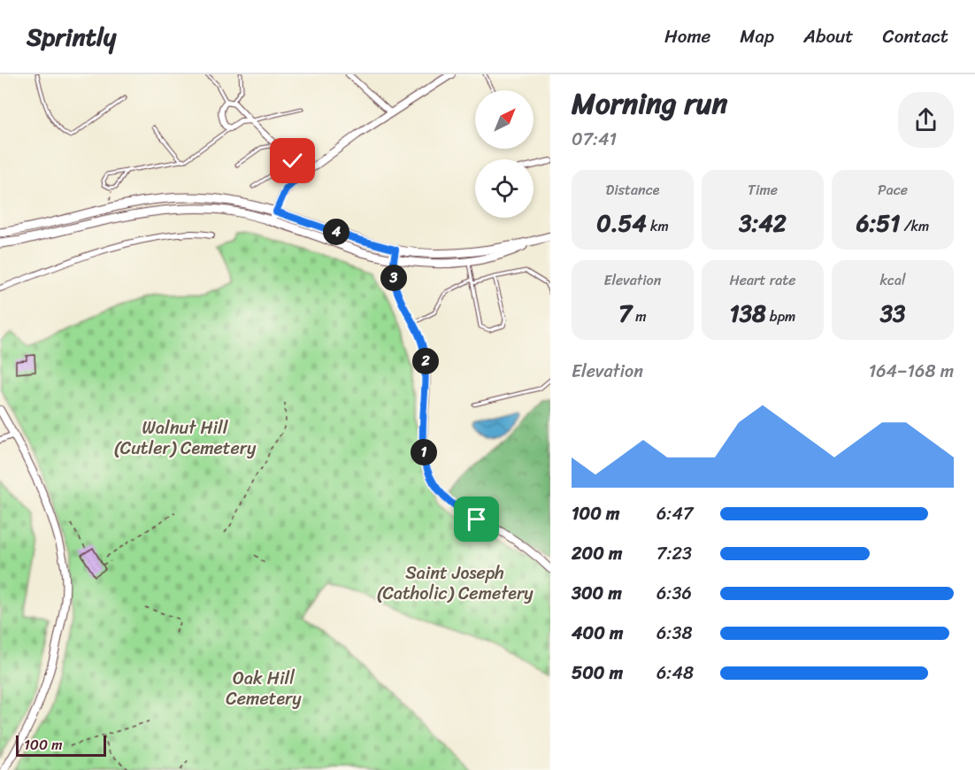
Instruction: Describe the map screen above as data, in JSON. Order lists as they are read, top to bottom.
{
  "parks": ["Walnut Hill (Cutler) Cemetery", "Saint Joseph (Catholic) Cemetery", "Oak Hill Cemetery"],
  "scale_bar": "100 m",
  "north": "top right",
  "page": {
    "header": "Sprintly",
    "nav": [
      "Home",
      "Map",
      "About",
      "Contact"
    ],
    "heading": ["Morning run", "07:41"],
    "stats": [
      ["Distance", "0.54 km"],
      ["Time", "3:42"],
      ["Pace", "6:51 /km"],
      ["Elevation", "7 m"],
      ["Heart rate", "138 bpm"],
      ["kcal", "33"]
    ],
    "pins": [
      "4",
      "3",
      "2",
      "1"
    ],
    "chart": ["Elevation", "164–168 m"],
    "list": [
      {
        "name": "100 m",
        "note": "6:47"
      },
      {
        "name": "200 m",
        "note": "7:23"
      },
      {
        "name": "300 m",
        "note": "6:36"
      },
      {
        "name": "400 m",
        "note": "6:38"
      },
      {
        "name": "500 m",
        "note": "6:48"
      }
    ],
    "scale": "100 m"
  }
}
